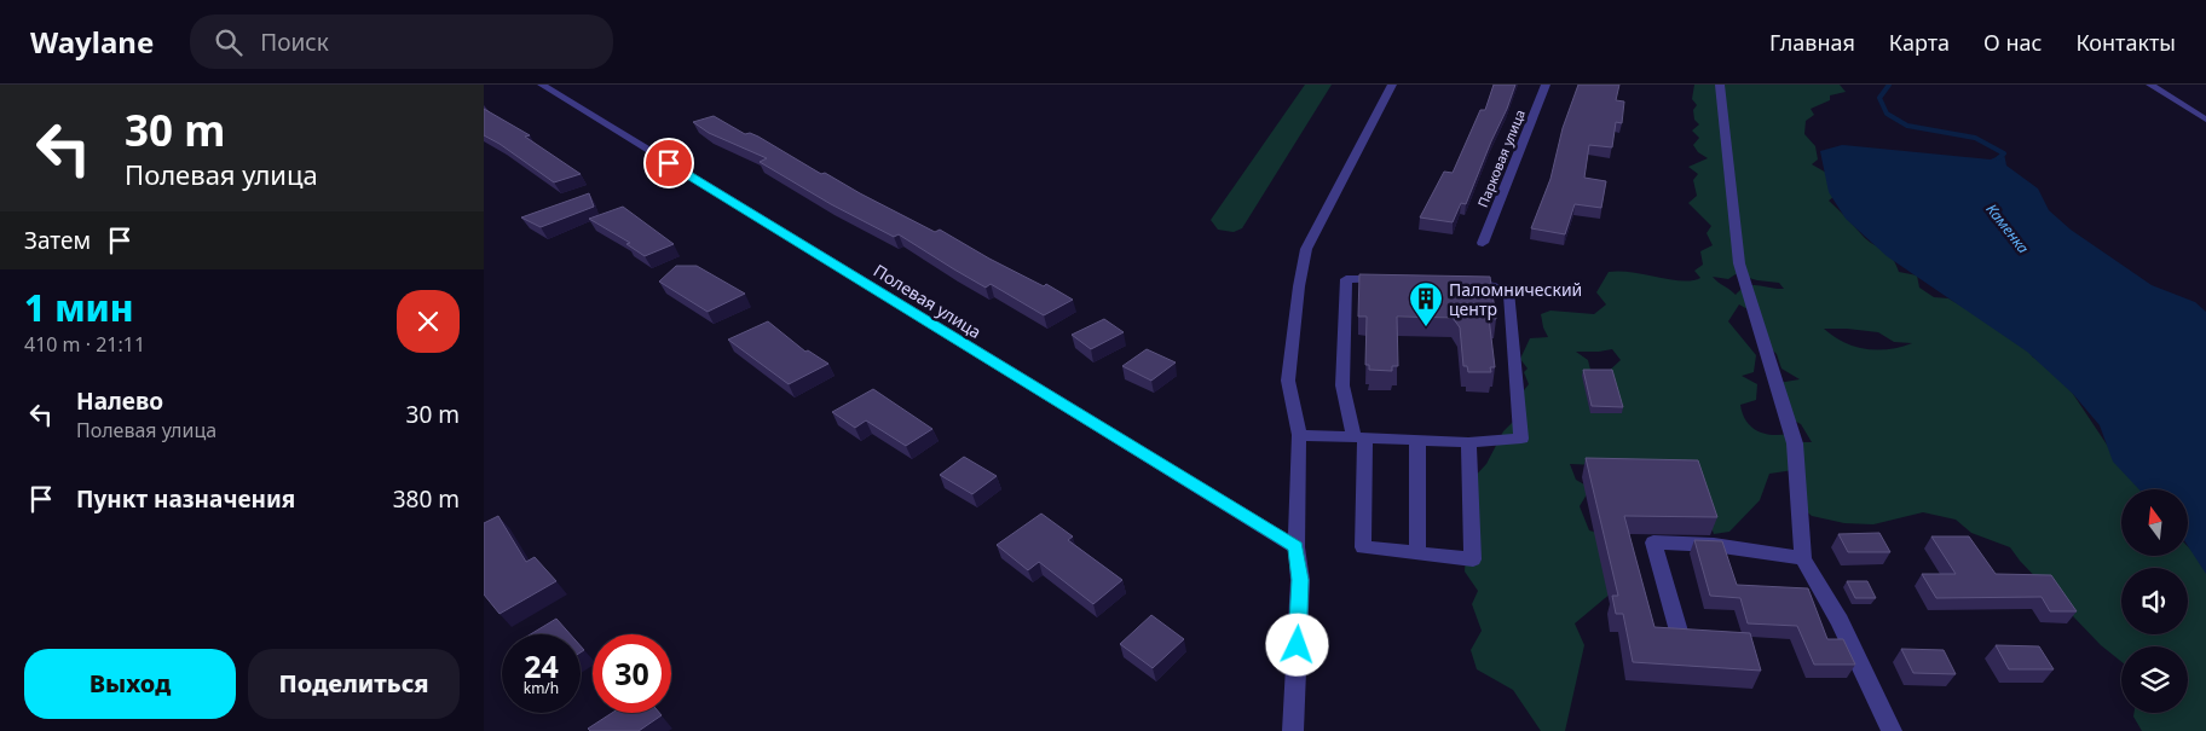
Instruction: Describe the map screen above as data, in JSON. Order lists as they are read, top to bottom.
{
  "streets": {
    "street": ["Парковая улица", "Полевая улица"]
  },
  "water": ["Каменка"],
  "places": {
    "building": ["Паломнический центр"]
  },
  "north": "top",
  "page": {
    "header": "Waylane",
    "search": "Поиск",
    "nav": [
      "Главная",
      "Карта",
      "О нас",
      "Контакты"
    ],
    "turn": ["30 m", "Полевая улица"],
    "then": "Затем",
    "heading": ["1 мин", "410 m · 21:11"],
    "list": [
      {
        "name": "Налево",
        "note": "Полевая улица",
        "value": "30 m"
      },
      {
        "name": "Пункт назначения",
        "value": "380 m"
      }
    ],
    "speed": "24 km/h",
    "limit": "30",
    "buttons": ["Выход", "Поделиться"]
  }
}
